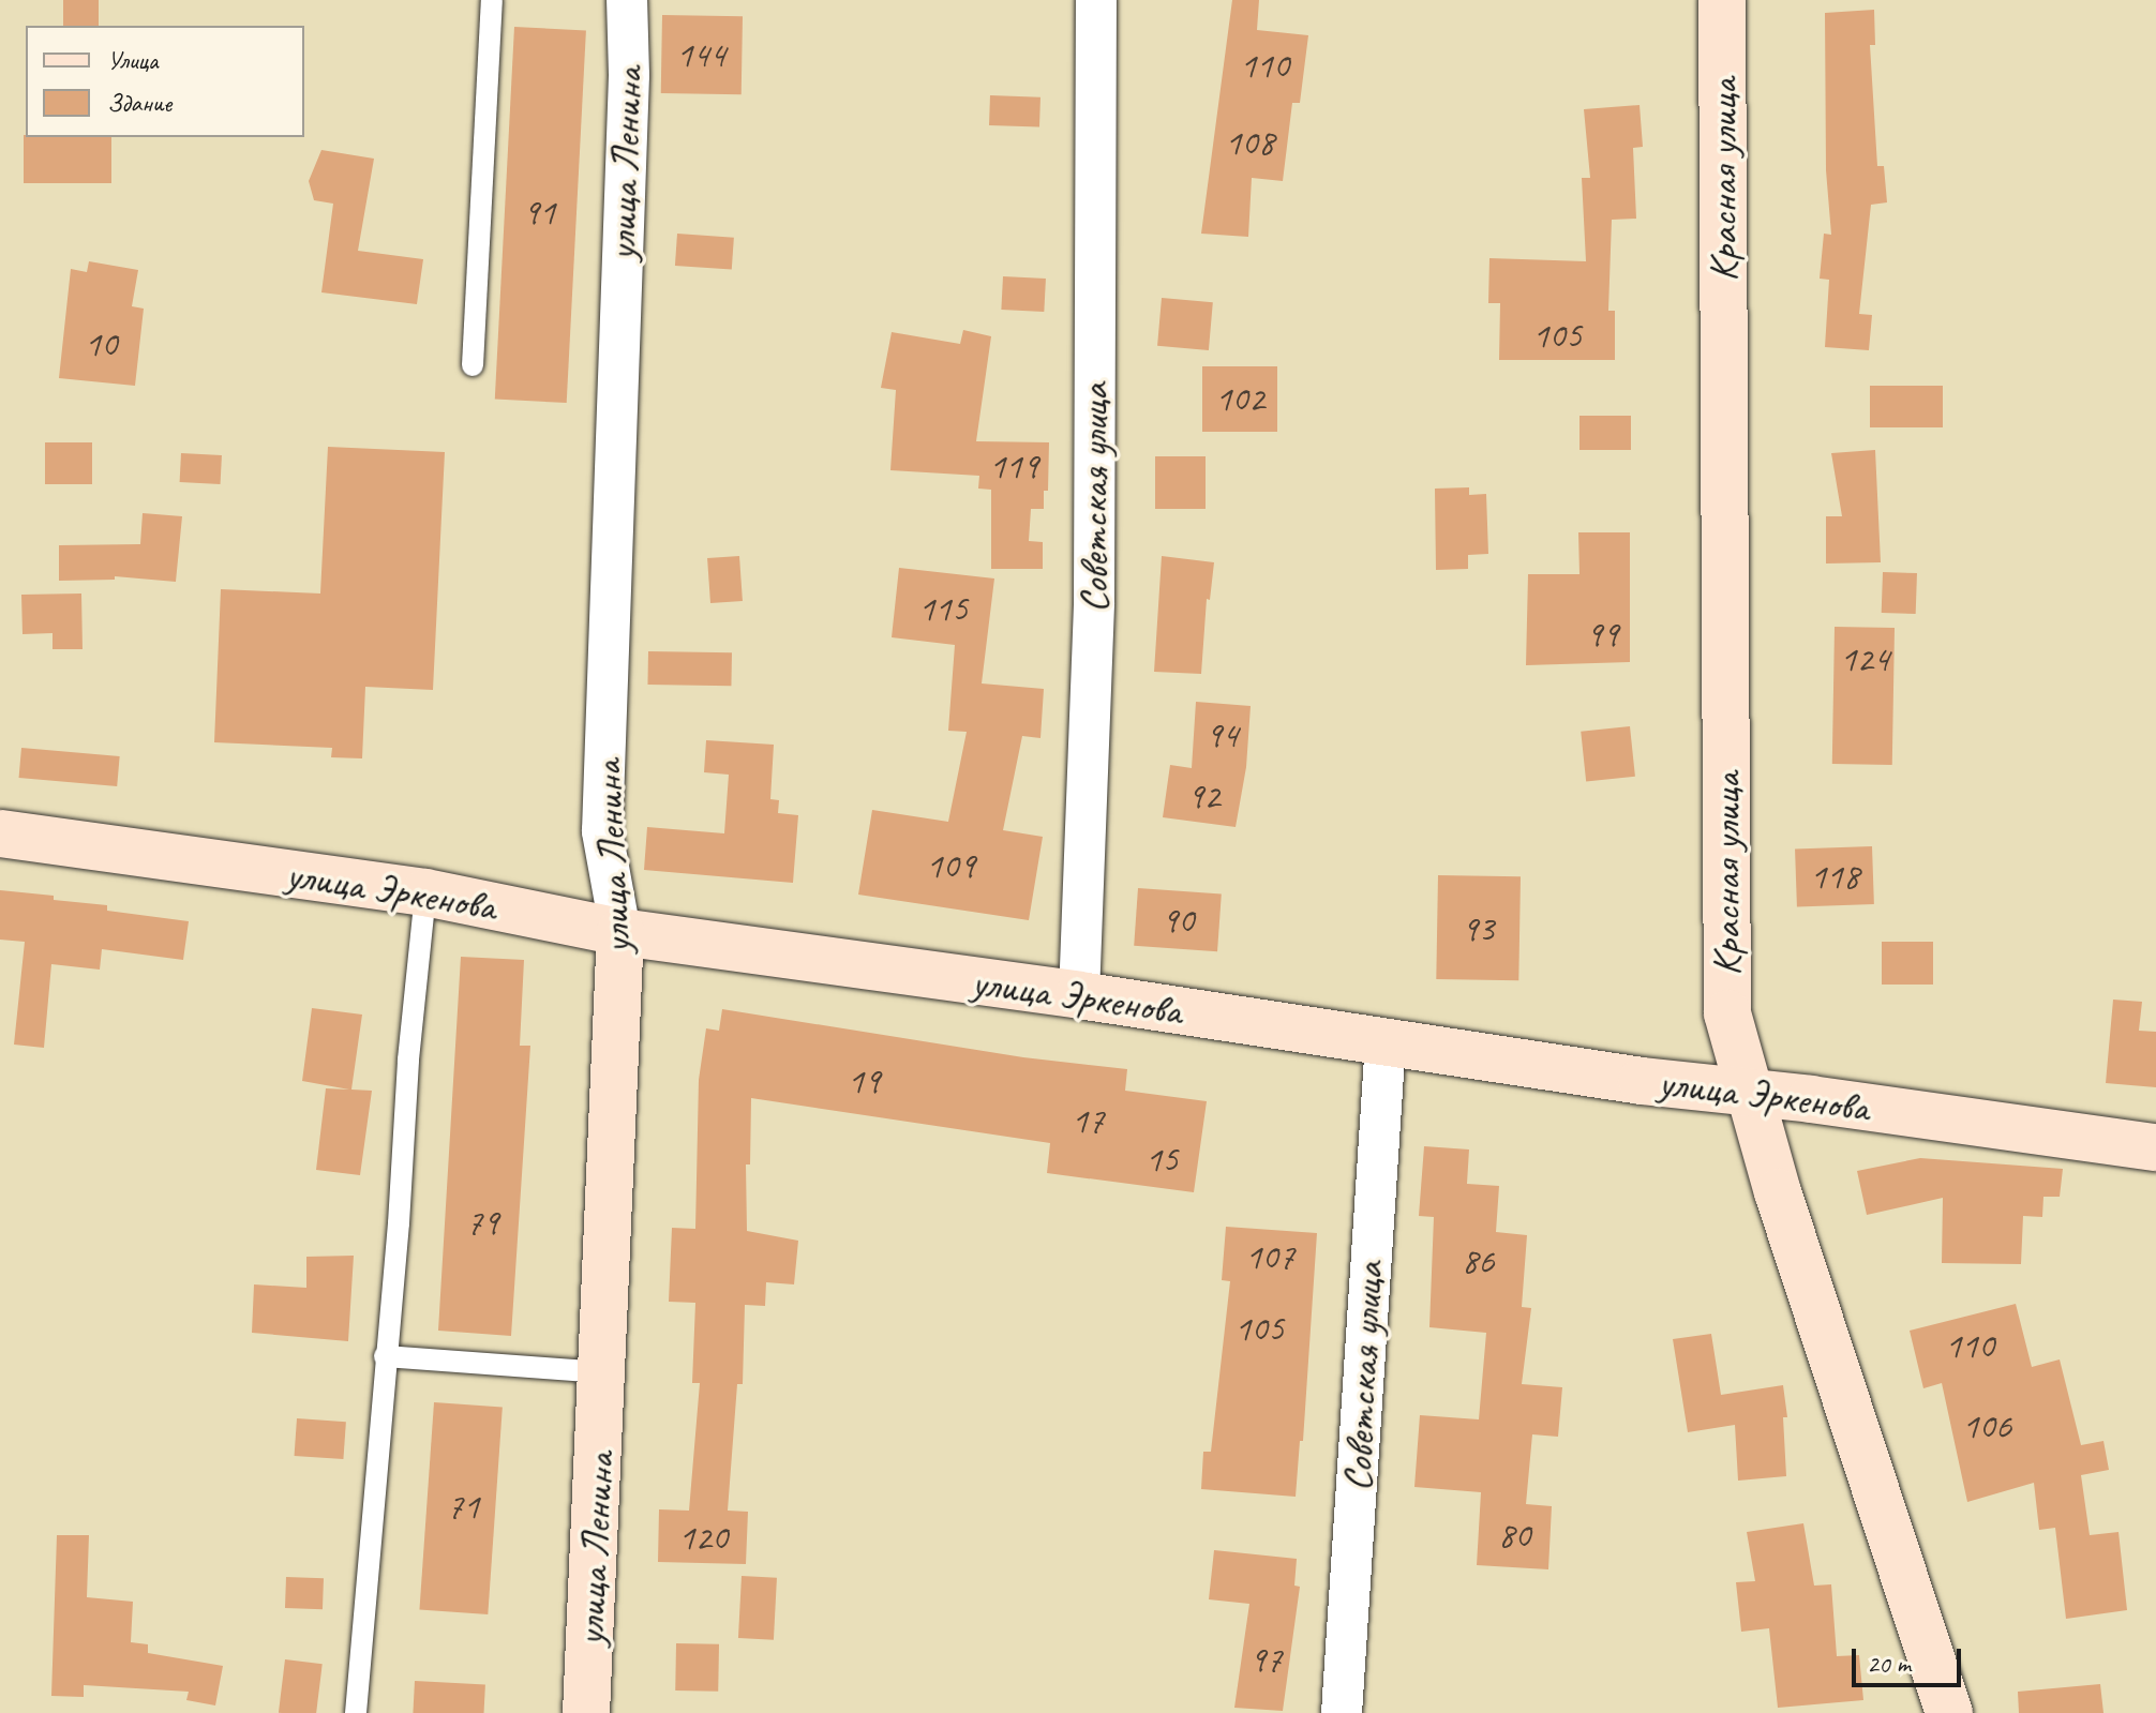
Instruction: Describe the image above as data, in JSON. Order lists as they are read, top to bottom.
{
  "streets": {
    "street": [
      "улица Ленина",
      "Красная улица",
      "Советская улица",
      "улица Эркенова"
    ]
  },
  "crossings": [
    ["улица Ленина", "улица Эркенова"],
    ["Красная улица", "улица Эркенова"],
    ["Советская улица", "улица Эркенова"]
  ],
  "house_numbers": [
    "144",
    "110",
    "108",
    "91",
    "105",
    "10",
    "102",
    "119",
    "115",
    "99",
    "124",
    "94",
    "92",
    "109",
    "118",
    "90",
    "93",
    "19",
    "17",
    "15",
    "79",
    "107",
    "86",
    "105",
    "110",
    "106",
    "71",
    "80",
    "120",
    "97"
  ],
  "legend": ["Улица", "Здание"],
  "scale_bar": "20 m"
}
